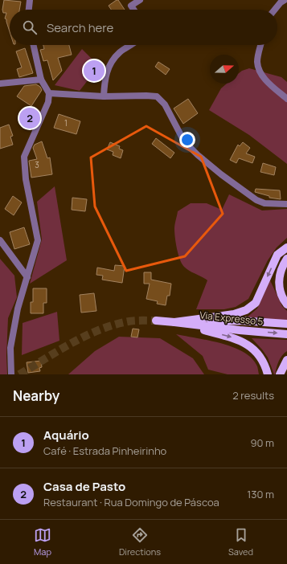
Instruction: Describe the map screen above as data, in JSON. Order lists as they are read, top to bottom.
{
  "streets": {
    "main road": ["Via Expresso 5"]
  },
  "house_numbers": ["1", "3"],
  "north": "right",
  "page": {
    "search": "Search here",
    "pins": ["1", "2"],
    "heading": ["Nearby", "2 results"],
    "list": [
      {
        "mark": "1",
        "name": "Aquário",
        "note": "Café · Estrada Pinheirinho",
        "value": "90 m"
      },
      {
        "mark": "2",
        "name": "Casa de Pasto",
        "note": "Restaurant · Rua Domingo de Páscoa",
        "value": "130 m"
      }
    ],
    "nav": ["Map", "Directions", "Saved"]
  }
}
